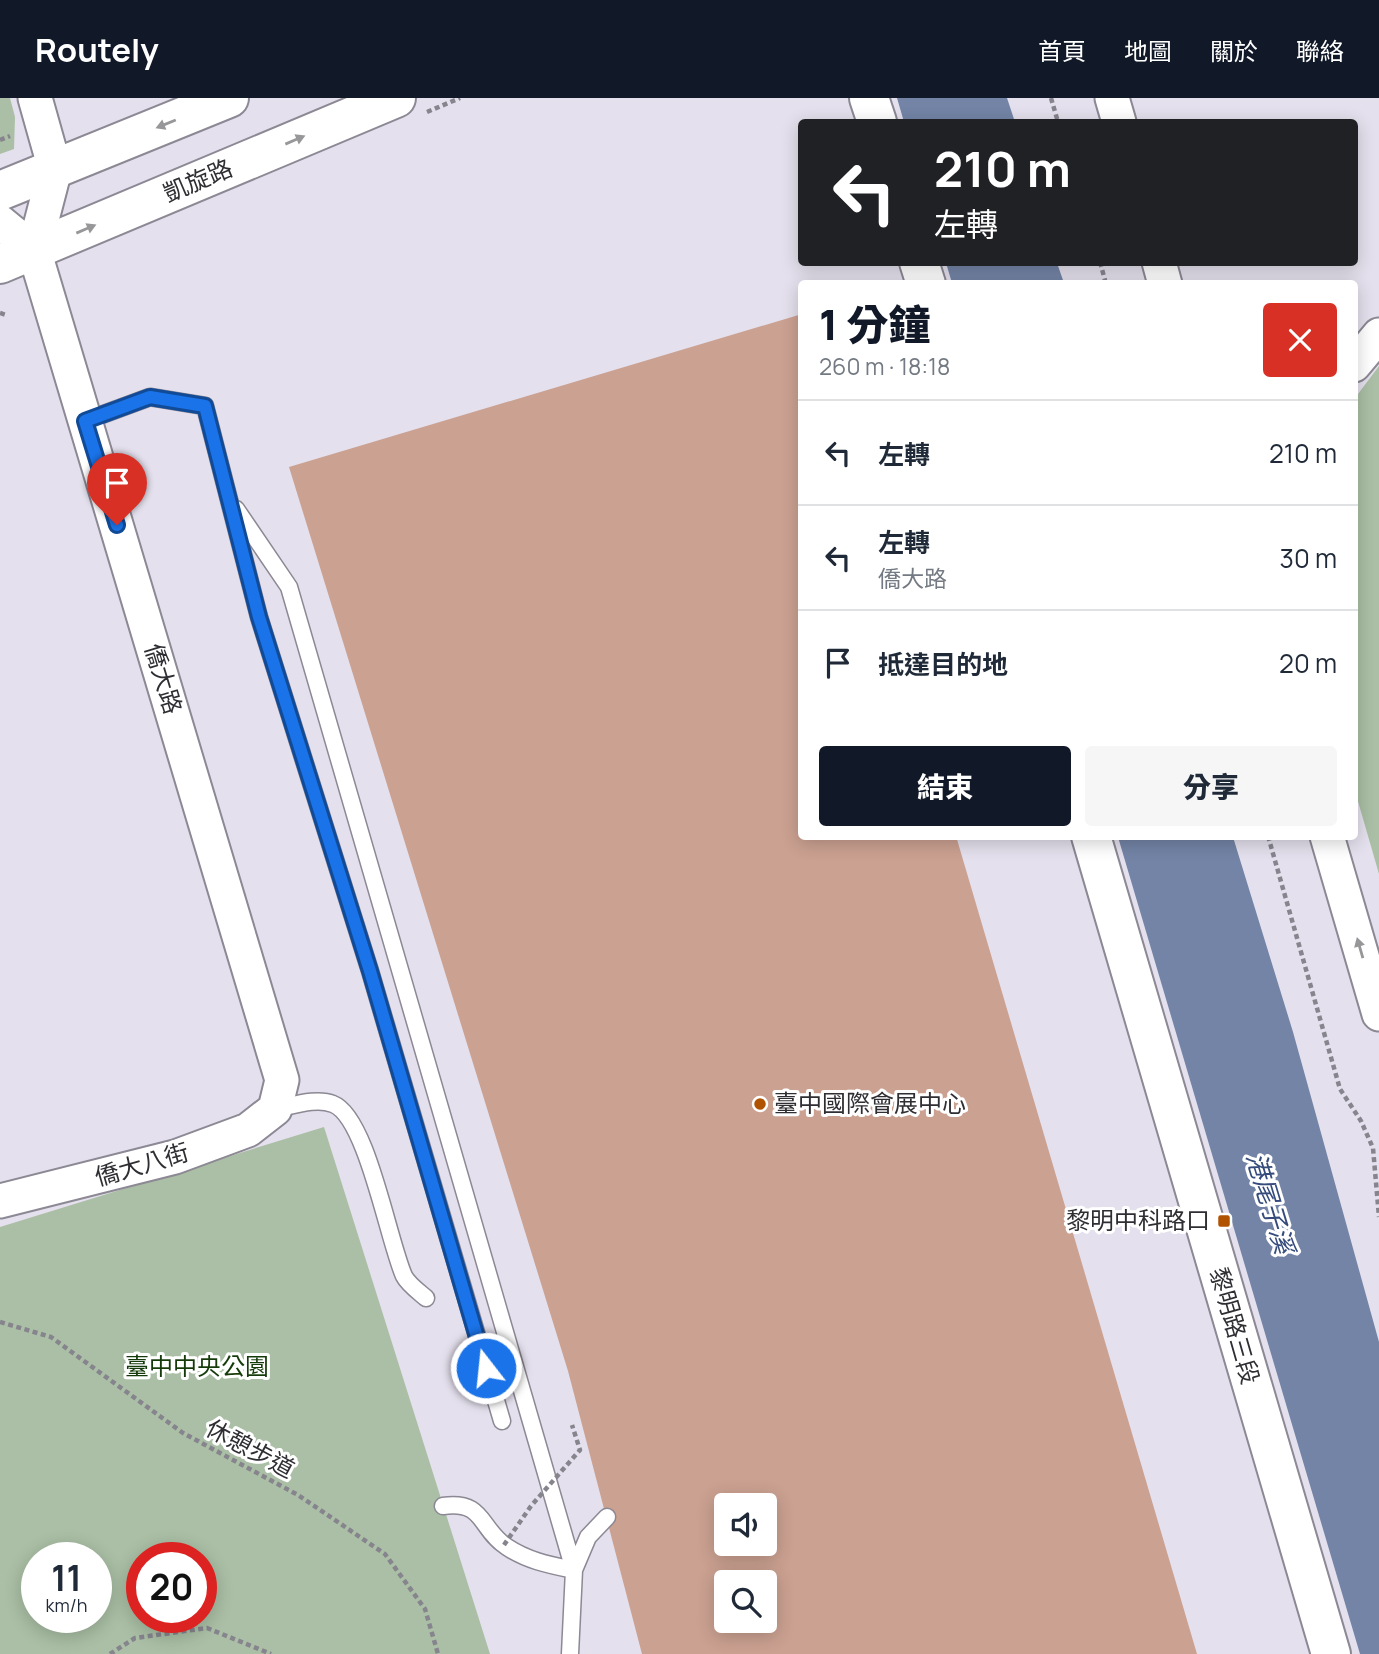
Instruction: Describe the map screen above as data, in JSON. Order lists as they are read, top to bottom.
{
  "streets": {
    "street": [
      "凱旋路",
      "僑大路",
      "僑大八街",
      "黎明路三段"
    ],
    "path": ["休憩步道"]
  },
  "crossings": [
    ["凱旋路", "僑大路"],
    ["僑大路", "僑大八街"]
  ],
  "water": ["港尾子溪"],
  "parks": ["臺中中央公園"],
  "places": {
    "other": ["臺中國際會展中心"],
    "transit": ["黎明中科路口"]
  },
  "page": {
    "header": "Routely",
    "nav": [
      "首頁",
      "地圖",
      "關於",
      "聯絡"
    ],
    "turn": ["210 m", "左轉"],
    "heading": ["1 分鐘", "260 m · 18:18"],
    "list": [
      {
        "name": "左轉",
        "value": "210 m"
      },
      {
        "name": "左轉",
        "note": "僑大路",
        "value": "30 m"
      },
      {
        "name": "抵達目的地",
        "value": "20 m"
      }
    ],
    "buttons": ["結束", "分享"],
    "speed": "11 km/h",
    "limit": "20"
  }
}
